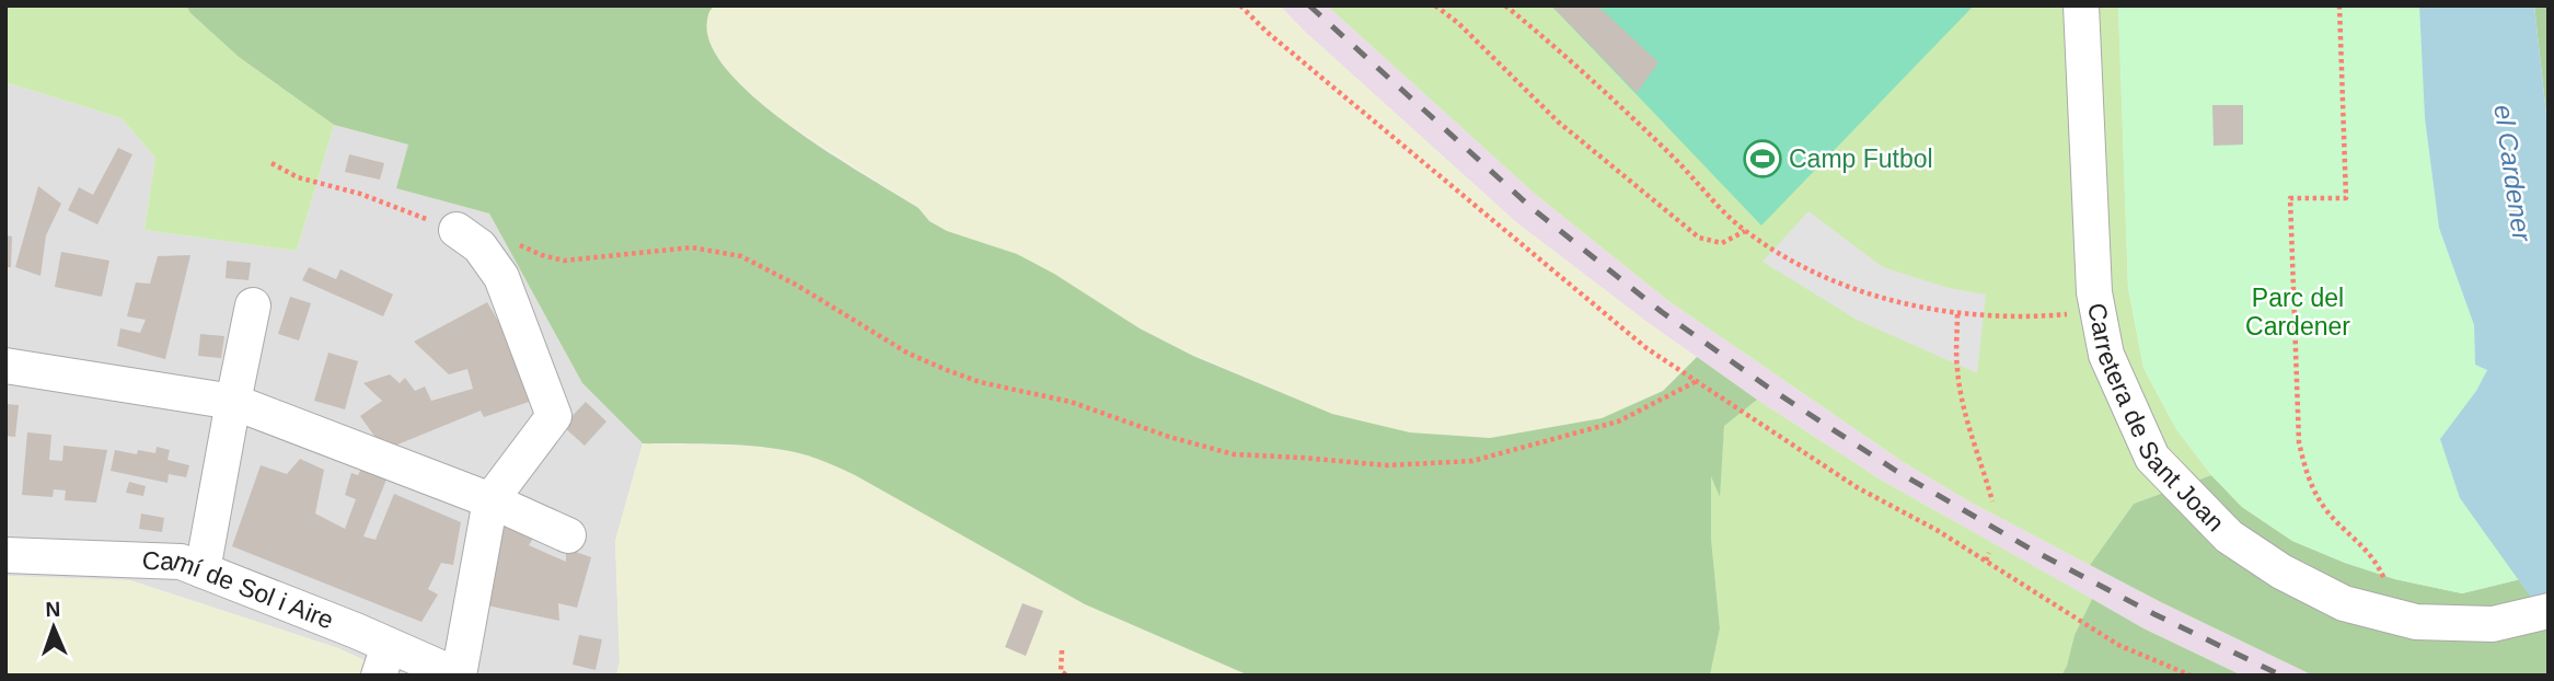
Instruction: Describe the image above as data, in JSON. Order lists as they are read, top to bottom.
{
  "streets": {
    "street": ["Carretera de Sant Joan", "Camí de Sol i Aire"]
  },
  "water": ["el Cardener"],
  "parks": ["Parc del Cardener"],
  "places": {
    "sports": ["Camp Futbol"]
  },
  "north": "top"
}
